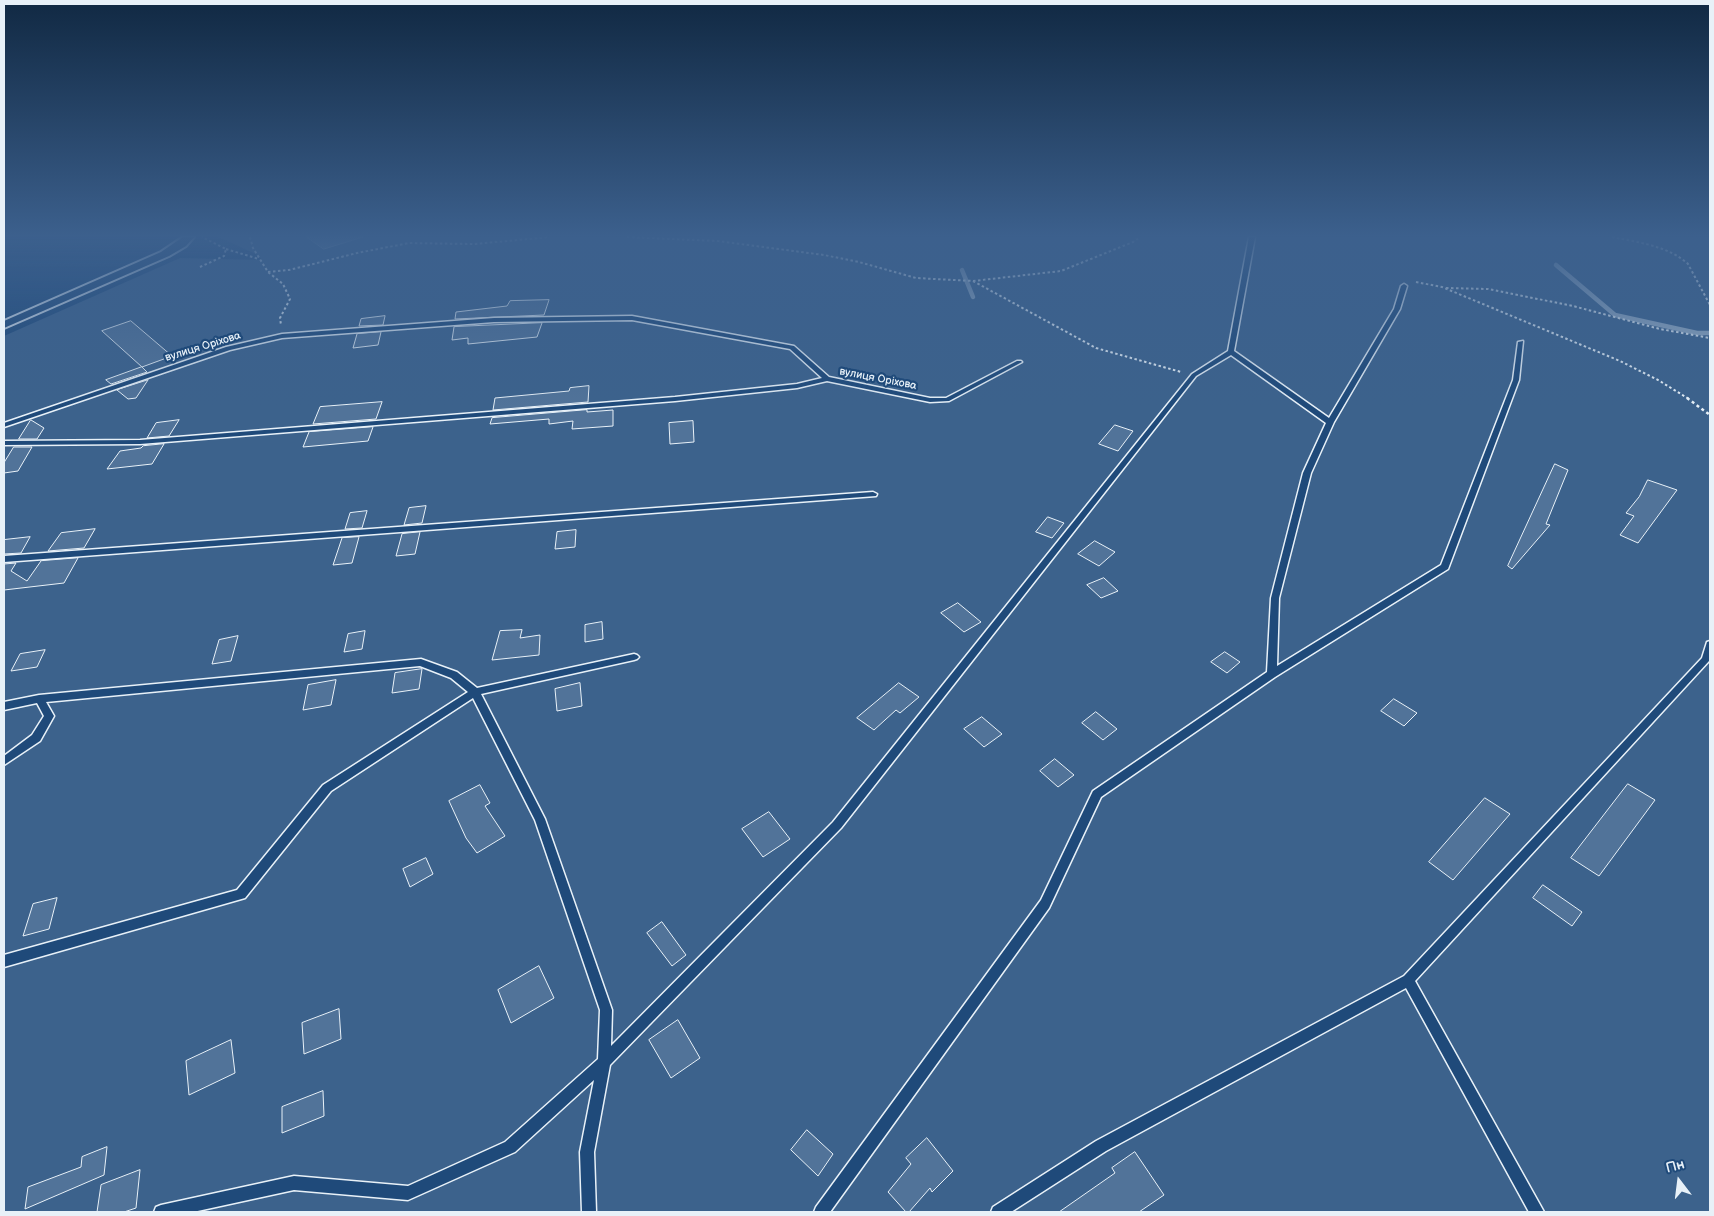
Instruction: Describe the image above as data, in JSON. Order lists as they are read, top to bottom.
{
  "streets": {
    "lane": ["вулиця Оріхова"]
  },
  "north": "top"
}
